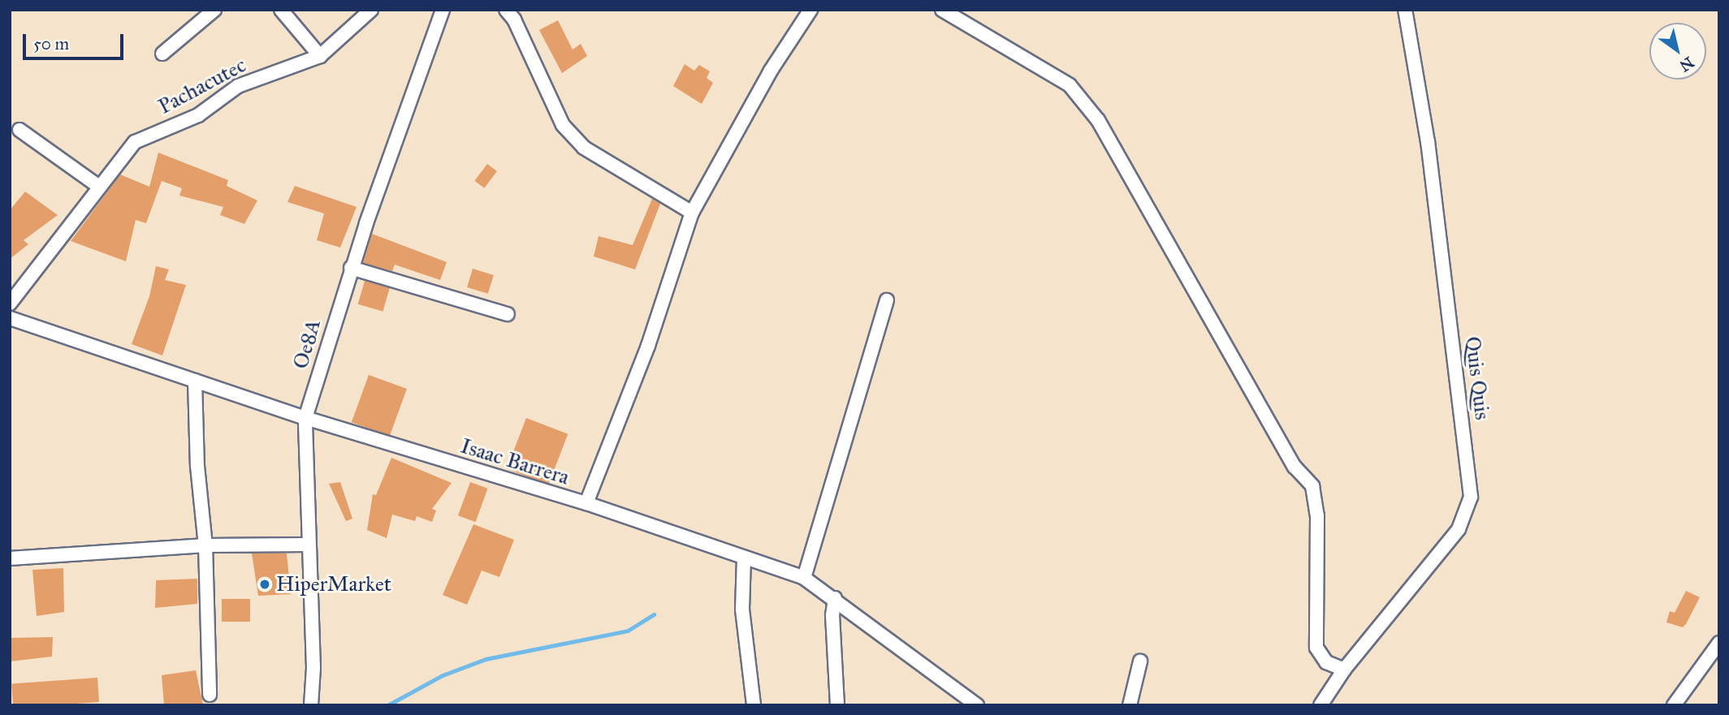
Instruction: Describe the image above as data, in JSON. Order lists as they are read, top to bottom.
{
  "streets": {
    "street": [
      "Pachacutec",
      "Oe8A",
      "Quis Quis",
      "Isaac Barrera"
    ]
  },
  "crossings": [
    ["Oe8A", "Isaac Barrera"]
  ],
  "places": ["HiperMarket"],
  "scale_bar": "50 m",
  "north": "bottom right"
}
